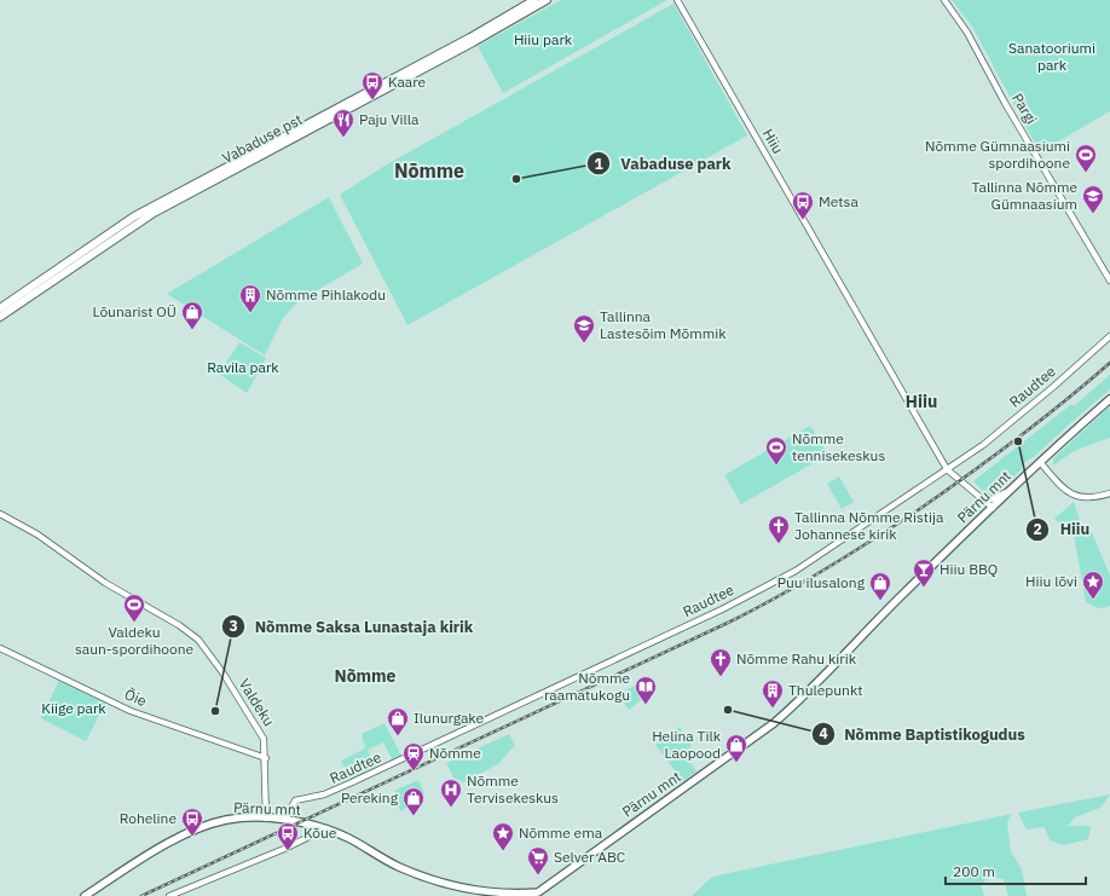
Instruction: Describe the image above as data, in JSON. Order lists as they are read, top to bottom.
{
  "streets": {
    "highway": ["Vabaduse pst"],
    "main road": ["Pärnu mnt"],
    "street": [
      "Pargi",
      "Hiiu",
      "Raudtee",
      "Õie",
      "Valdeku"
    ]
  },
  "crossings": [
    ["Hiiu", "Raudtee"],
    ["Hiiu", "Pärnu mnt"],
    ["Raudtee", "Pärnu mnt"],
    ["Pärnu mnt", "Valdeku"],
    ["Õie", "Valdeku"]
  ],
  "districts": ["Nõmme", "Hiiu", "Nõmme"],
  "parks": [
    "Hiiu park",
    "Sanatooriumi park",
    "Ravila park",
    "Kiige park"
  ],
  "places": {
    "bus stop": [
      "Kaare",
      "Metsa",
      "Roheline",
      "Kõue"
    ],
    "restaurant": ["Paju Villa"],
    "sports": ["Nõmme Gümnaasiumi spordihoone", "Nõmme tennisekeskus", "Valdeku saun-spordihoone"],
    "other": [
      "Vabaduse park",
      "Hiiu",
      "Nõmme Baptistikogudus",
      "Nõmme Saksa Lunastaja kirik"
    ],
    "school or university": ["Tallinna Nõmme Gümnaasium", "Tallinna Lastesõim Mõmmik"],
    "building": ["Nõmme Pihlakodu", "Thulepunkt"],
    "shop": [
      "Lõunarist OÜ",
      "Puu ilusalong",
      "Ilunurgake",
      "Helina Tilk Laopood",
      "Pereking"
    ],
    "church": ["Tallinna Nõmme Ristija Johannese kirik", "Nõmme Rahu kirik"],
    "bar": ["Hiiu BBQ"],
    "place": ["Hiiu lõvi", "Nõmme ema"],
    "library": ["Nõmme raamatukogu"],
    "station": ["Nõmme"],
    "hospital": ["Nõmme Tervisekeskus"],
    "supermarket": ["Selver ABC"]
  },
  "scale_bar": "200 m"
}
